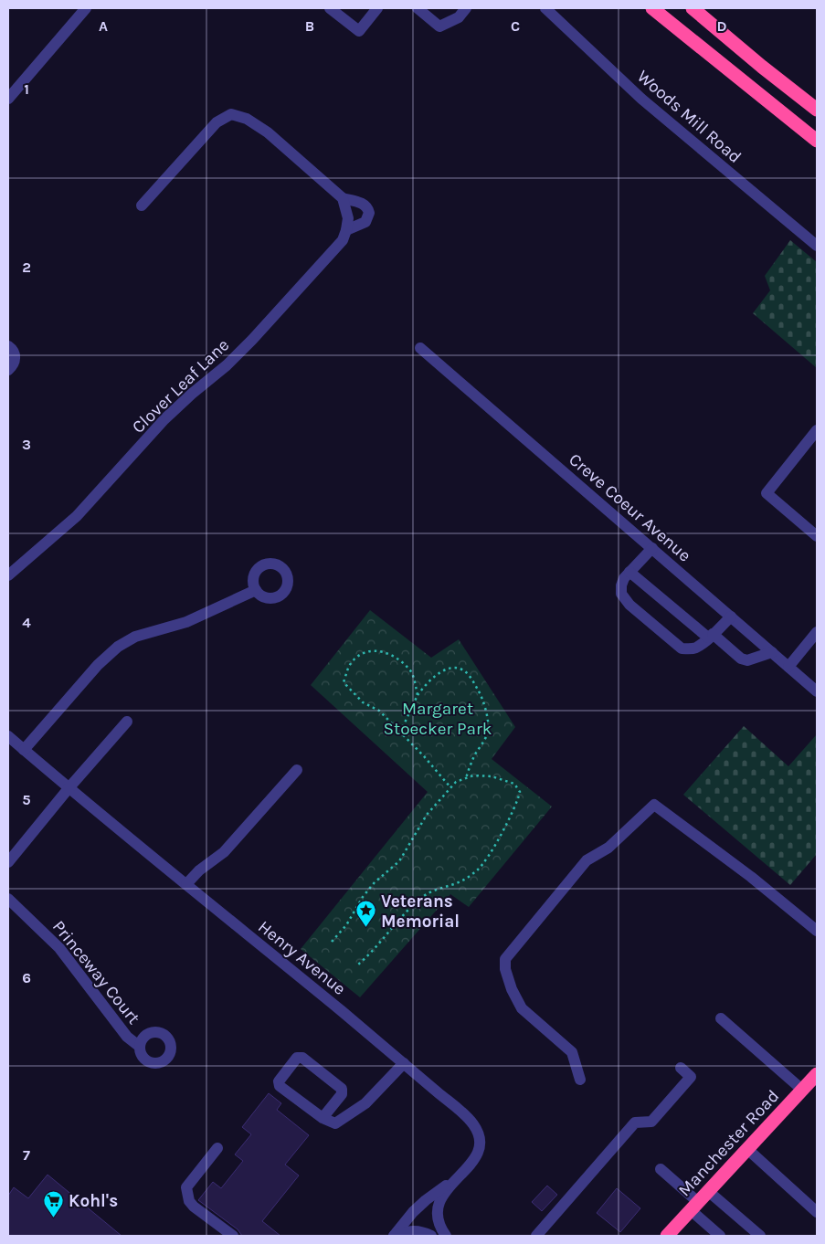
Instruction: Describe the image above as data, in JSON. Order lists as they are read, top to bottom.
{
  "streets": {
    "highway": ["Manchester Road"],
    "street": [
      "Woods Mill Road",
      "Clover Leaf Lane",
      "Creve Coeur Avenue",
      "Henry Avenue",
      "Princeway Court"
    ]
  },
  "parks": ["Margaret Stoecker Park"],
  "places": {
    "place": ["Veterans Memorial"],
    "supermarket": ["Kohl's"]
  },
  "grid": {
    "columns": [
      "A",
      "B",
      "C",
      "D"
    ],
    "rows": [
      "1",
      "2",
      "3",
      "4",
      "5",
      "6",
      "7"
    ]
  }
}
